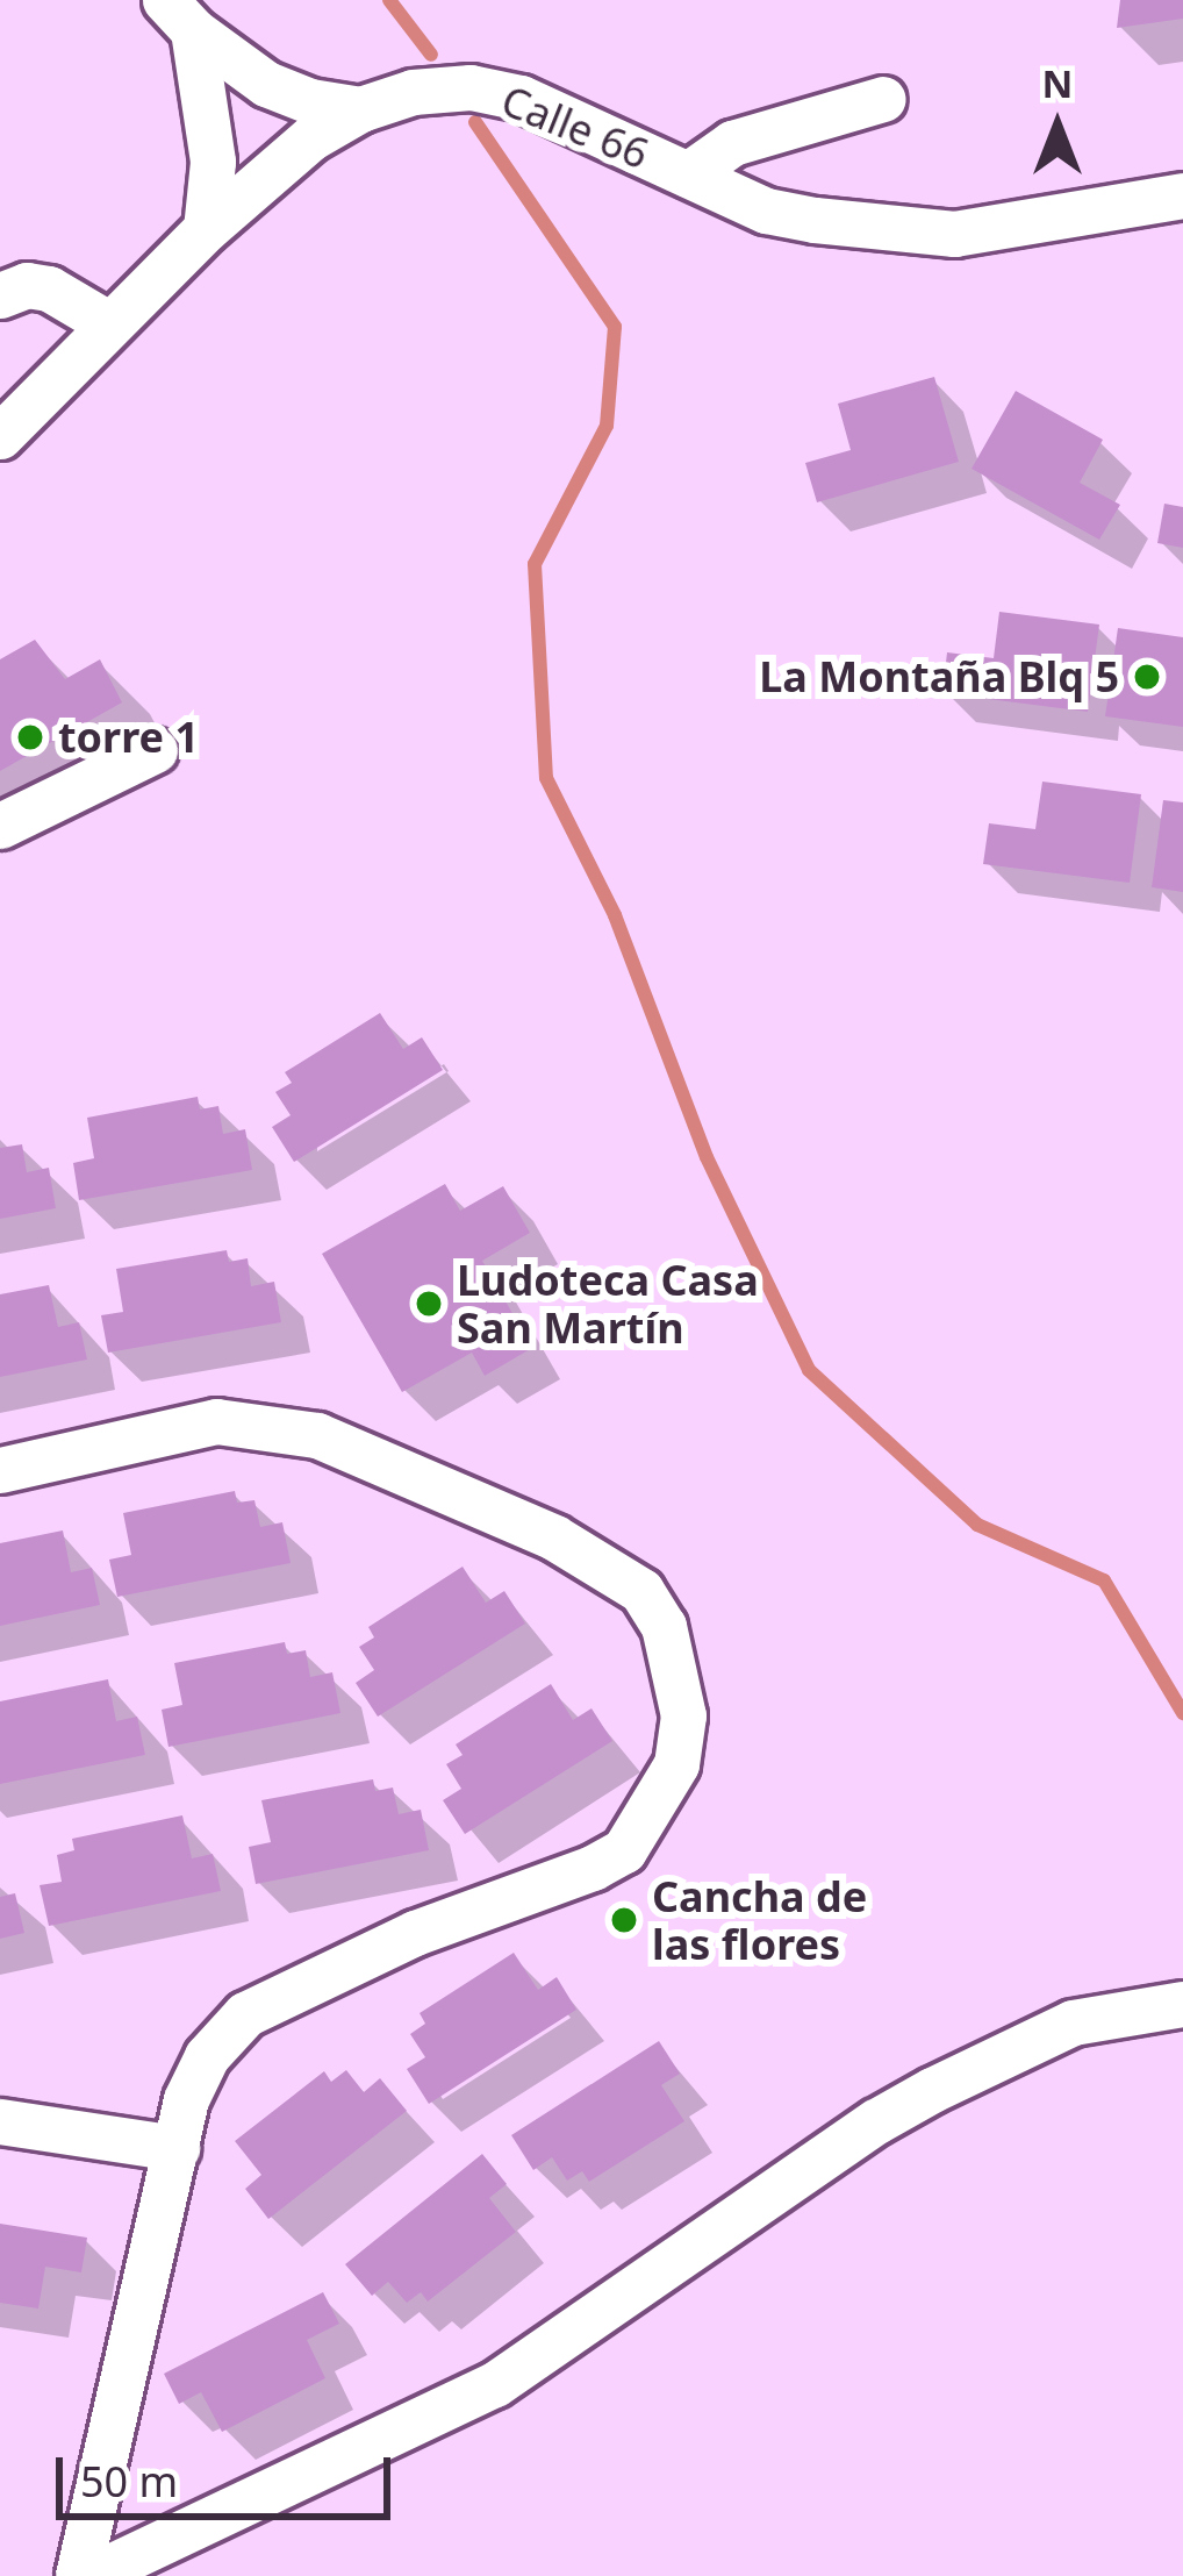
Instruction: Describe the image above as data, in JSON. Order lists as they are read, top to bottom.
{
  "streets": {
    "street": ["Calle 66"]
  },
  "places": [
    "La Montaña Blq 5",
    "torre 1",
    "Ludoteca Casa San Martín",
    "Cancha de las flores"
  ],
  "scale_bar": "50 m",
  "north": "top"
}
